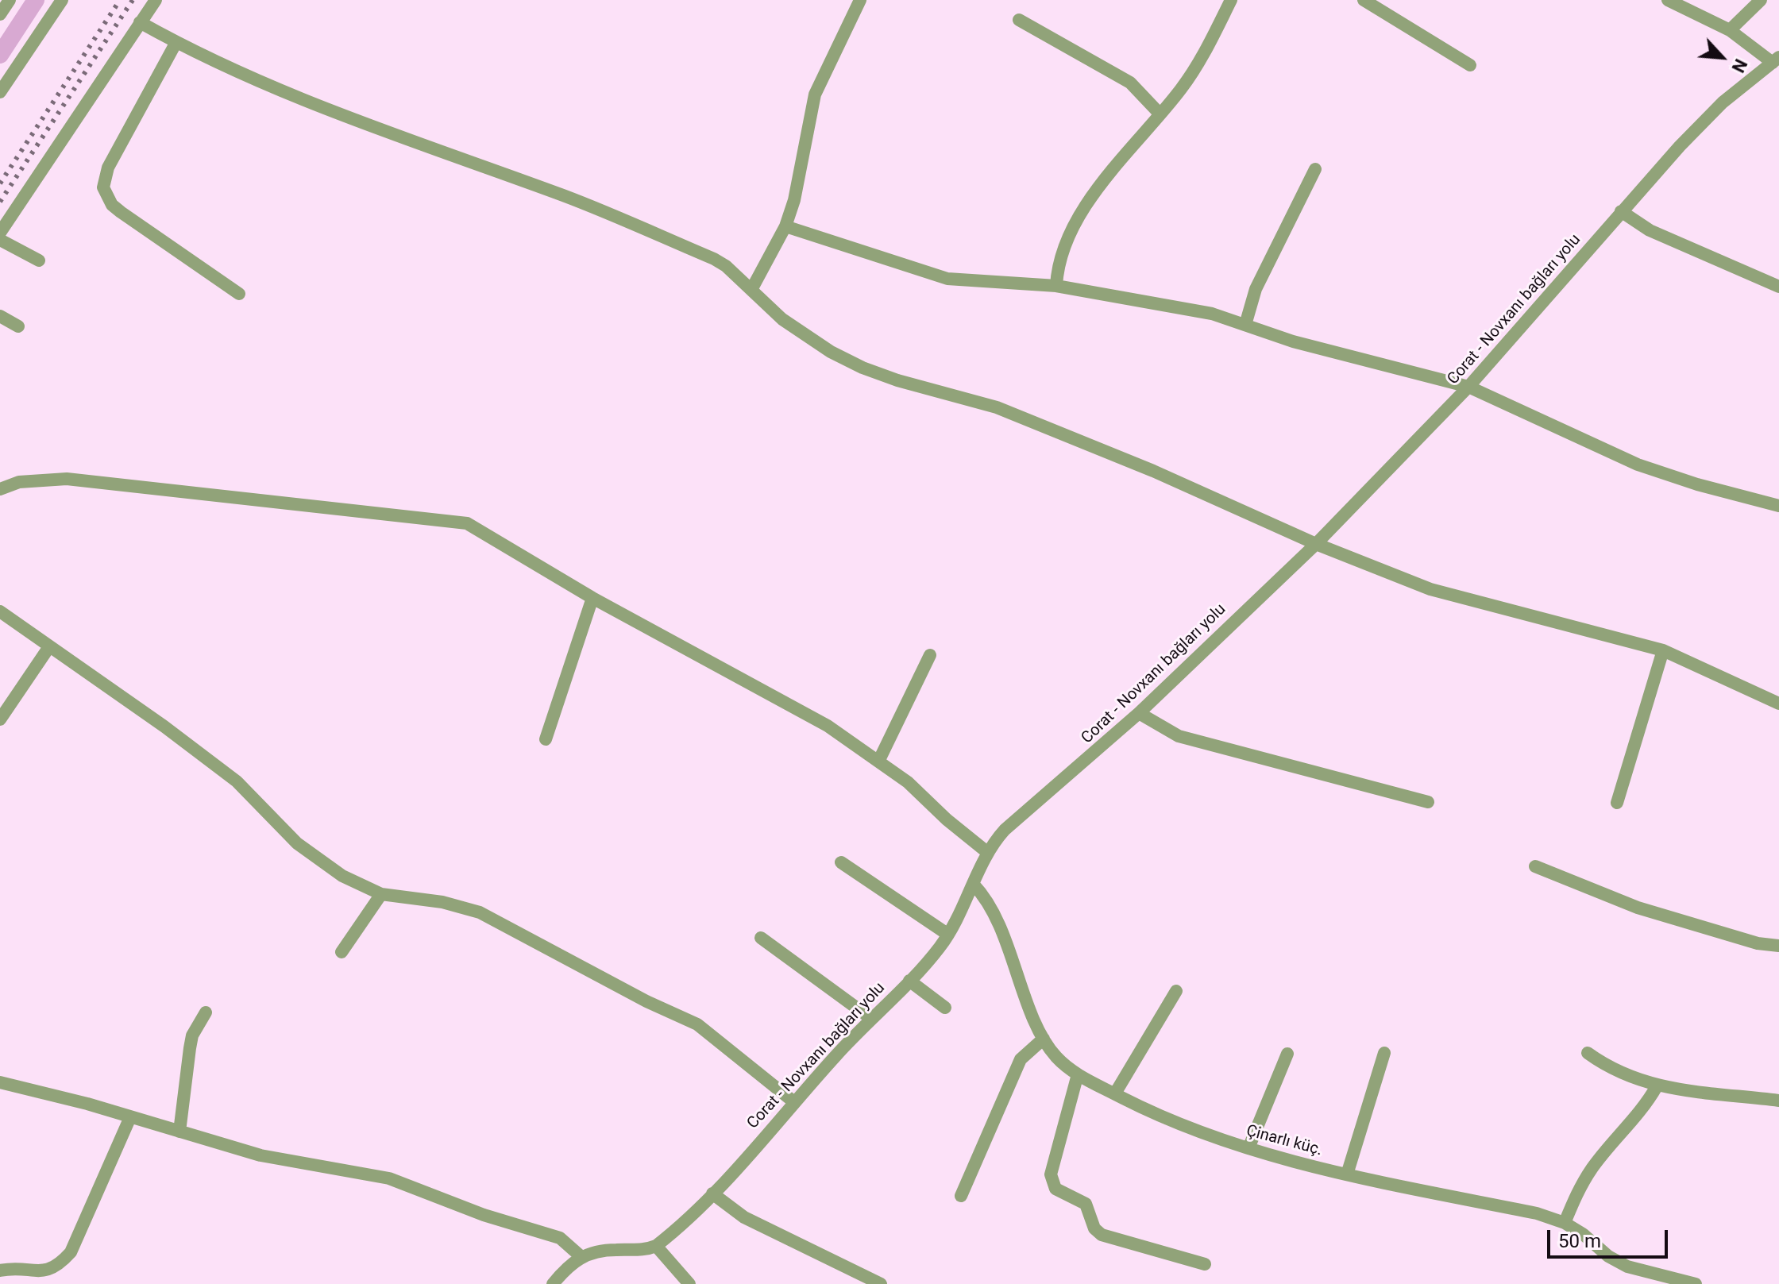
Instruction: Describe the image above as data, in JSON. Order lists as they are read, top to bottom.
{
  "streets": {
    "street": ["Corat - Novxanı bağları yolu", "Çinarlı küç."]
  },
  "crossings": [
    ["Corat - Novxanı bağları yolu", "Çinarlı küç."]
  ],
  "scale_bar": "50 m",
  "north": "bottom right"
}
